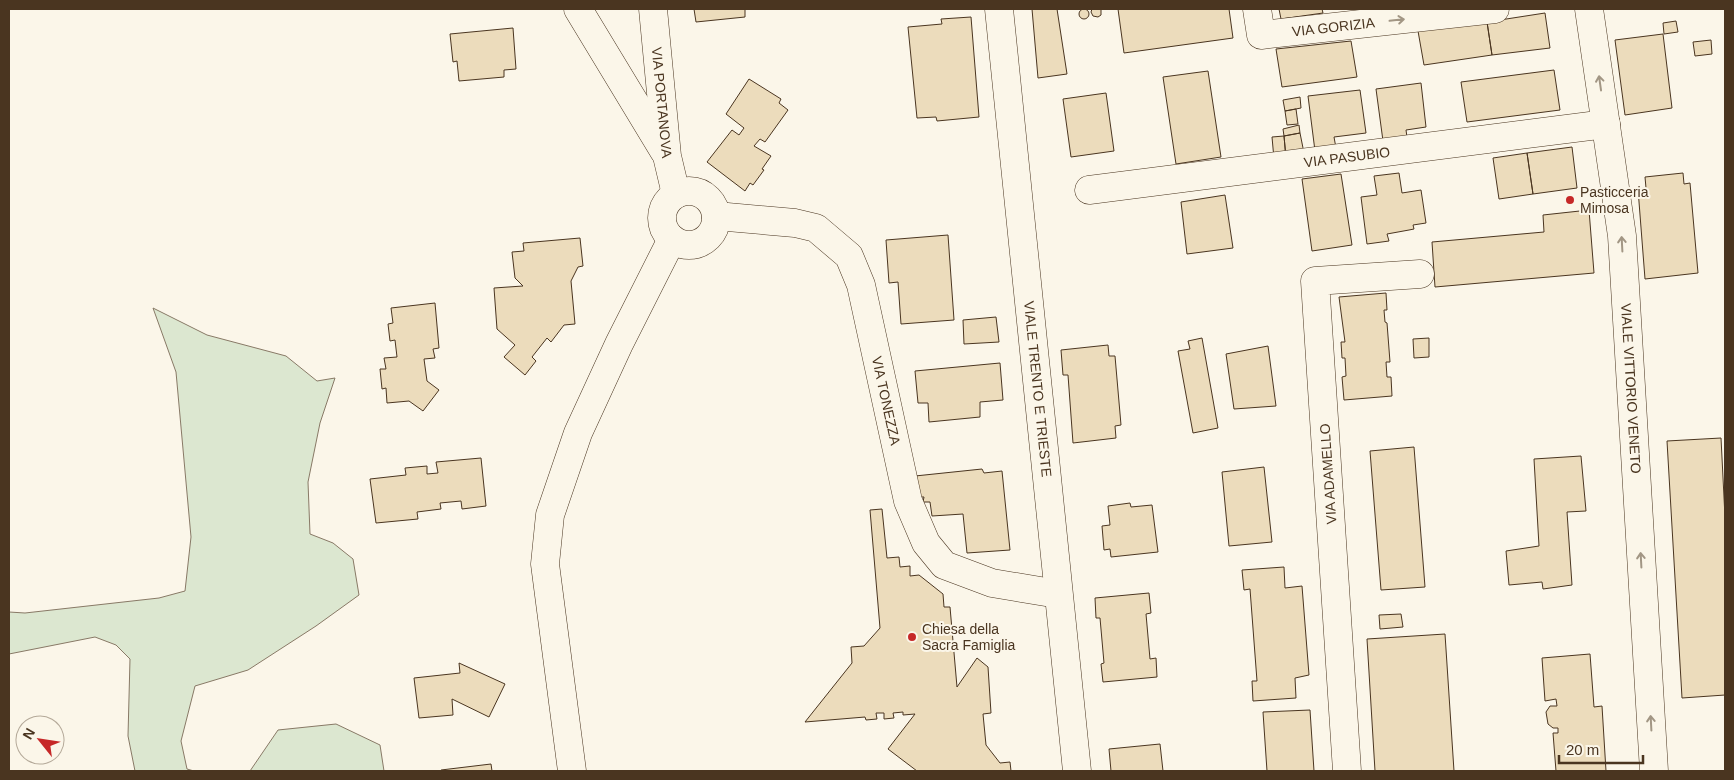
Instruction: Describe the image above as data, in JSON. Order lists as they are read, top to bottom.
{
  "streets": {
    "street": [
      "VIA GORIZIA",
      "VIA PORTANOVA",
      "VIA PASUBIO",
      "VIALE VITTORIO VENETO",
      "VIALE TRENTO E TRIESTE",
      "VIA TONEZZA",
      "VIA ADAMELLO"
    ]
  },
  "crossings": [
    ["VIA PORTANOVA", "VIA TONEZZA"],
    ["VIA PASUBIO", "VIALE VITTORIO VENETO"],
    ["VIALE TRENTO E TRIESTE", "VIA TONEZZA"]
  ],
  "one_way": ["VIA GORIZIA", "VIALE VITTORIO VENETO"],
  "places": ["Pasticceria Mimosa", "Chiesa della Sacra Famiglia"],
  "scale_bar": "20 m",
  "north": "top left"
}
